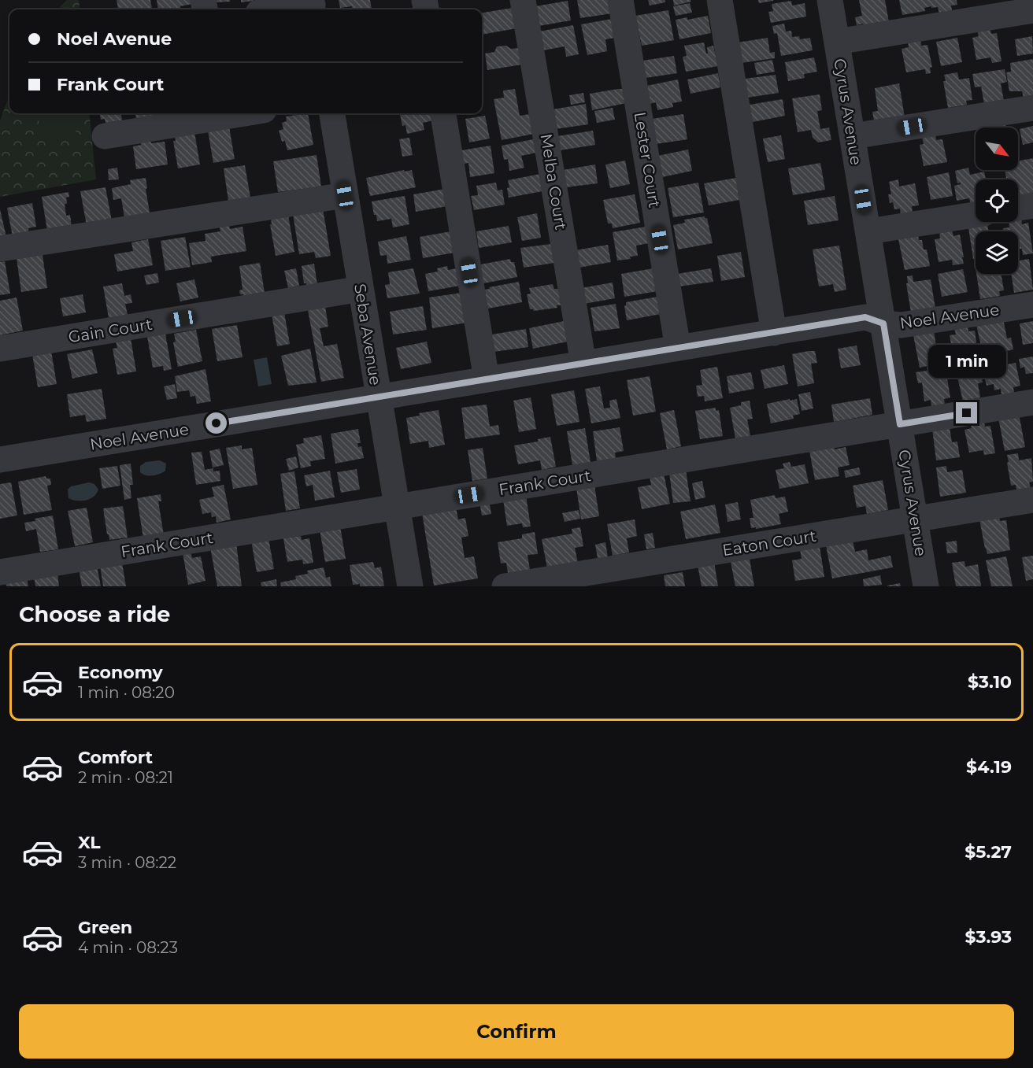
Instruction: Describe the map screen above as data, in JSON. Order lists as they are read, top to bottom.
{
  "streets": {
    "street": [
      "Cyrus Avenue",
      "Lester Court",
      "Melba Court",
      "Noel Avenue",
      "Gain Court",
      "Seba Avenue",
      "Frank Court",
      "Eaton Court"
    ]
  },
  "crossings": [
    ["Cyrus Avenue", "Noel Avenue"],
    ["Cyrus Avenue", "Frank Court"],
    ["Cyrus Avenue", "Eaton Court"],
    ["Lester Court", "Noel Avenue"],
    ["Melba Court", "Noel Avenue"],
    ["Noel Avenue", "Seba Avenue"],
    ["Gain Court", "Seba Avenue"],
    ["Seba Avenue", "Frank Court"]
  ],
  "north": "bottom right",
  "page": {
    "banner": ["Noel Avenue", "Frank Court"],
    "bubble": "1 min",
    "heading": "Choose a ride",
    "list": [
      {
        "name": "Economy",
        "note": "1 min · 08:20",
        "value": "$3.10"
      },
      {
        "name": "Comfort",
        "note": "2 min · 08:21",
        "value": "$4.19"
      },
      {
        "name": "XL",
        "note": "3 min · 08:22",
        "value": "$5.27"
      },
      {
        "name": "Green",
        "note": "4 min · 08:23",
        "value": "$3.93"
      }
    ],
    "buttons": "Confirm"
  }
}
